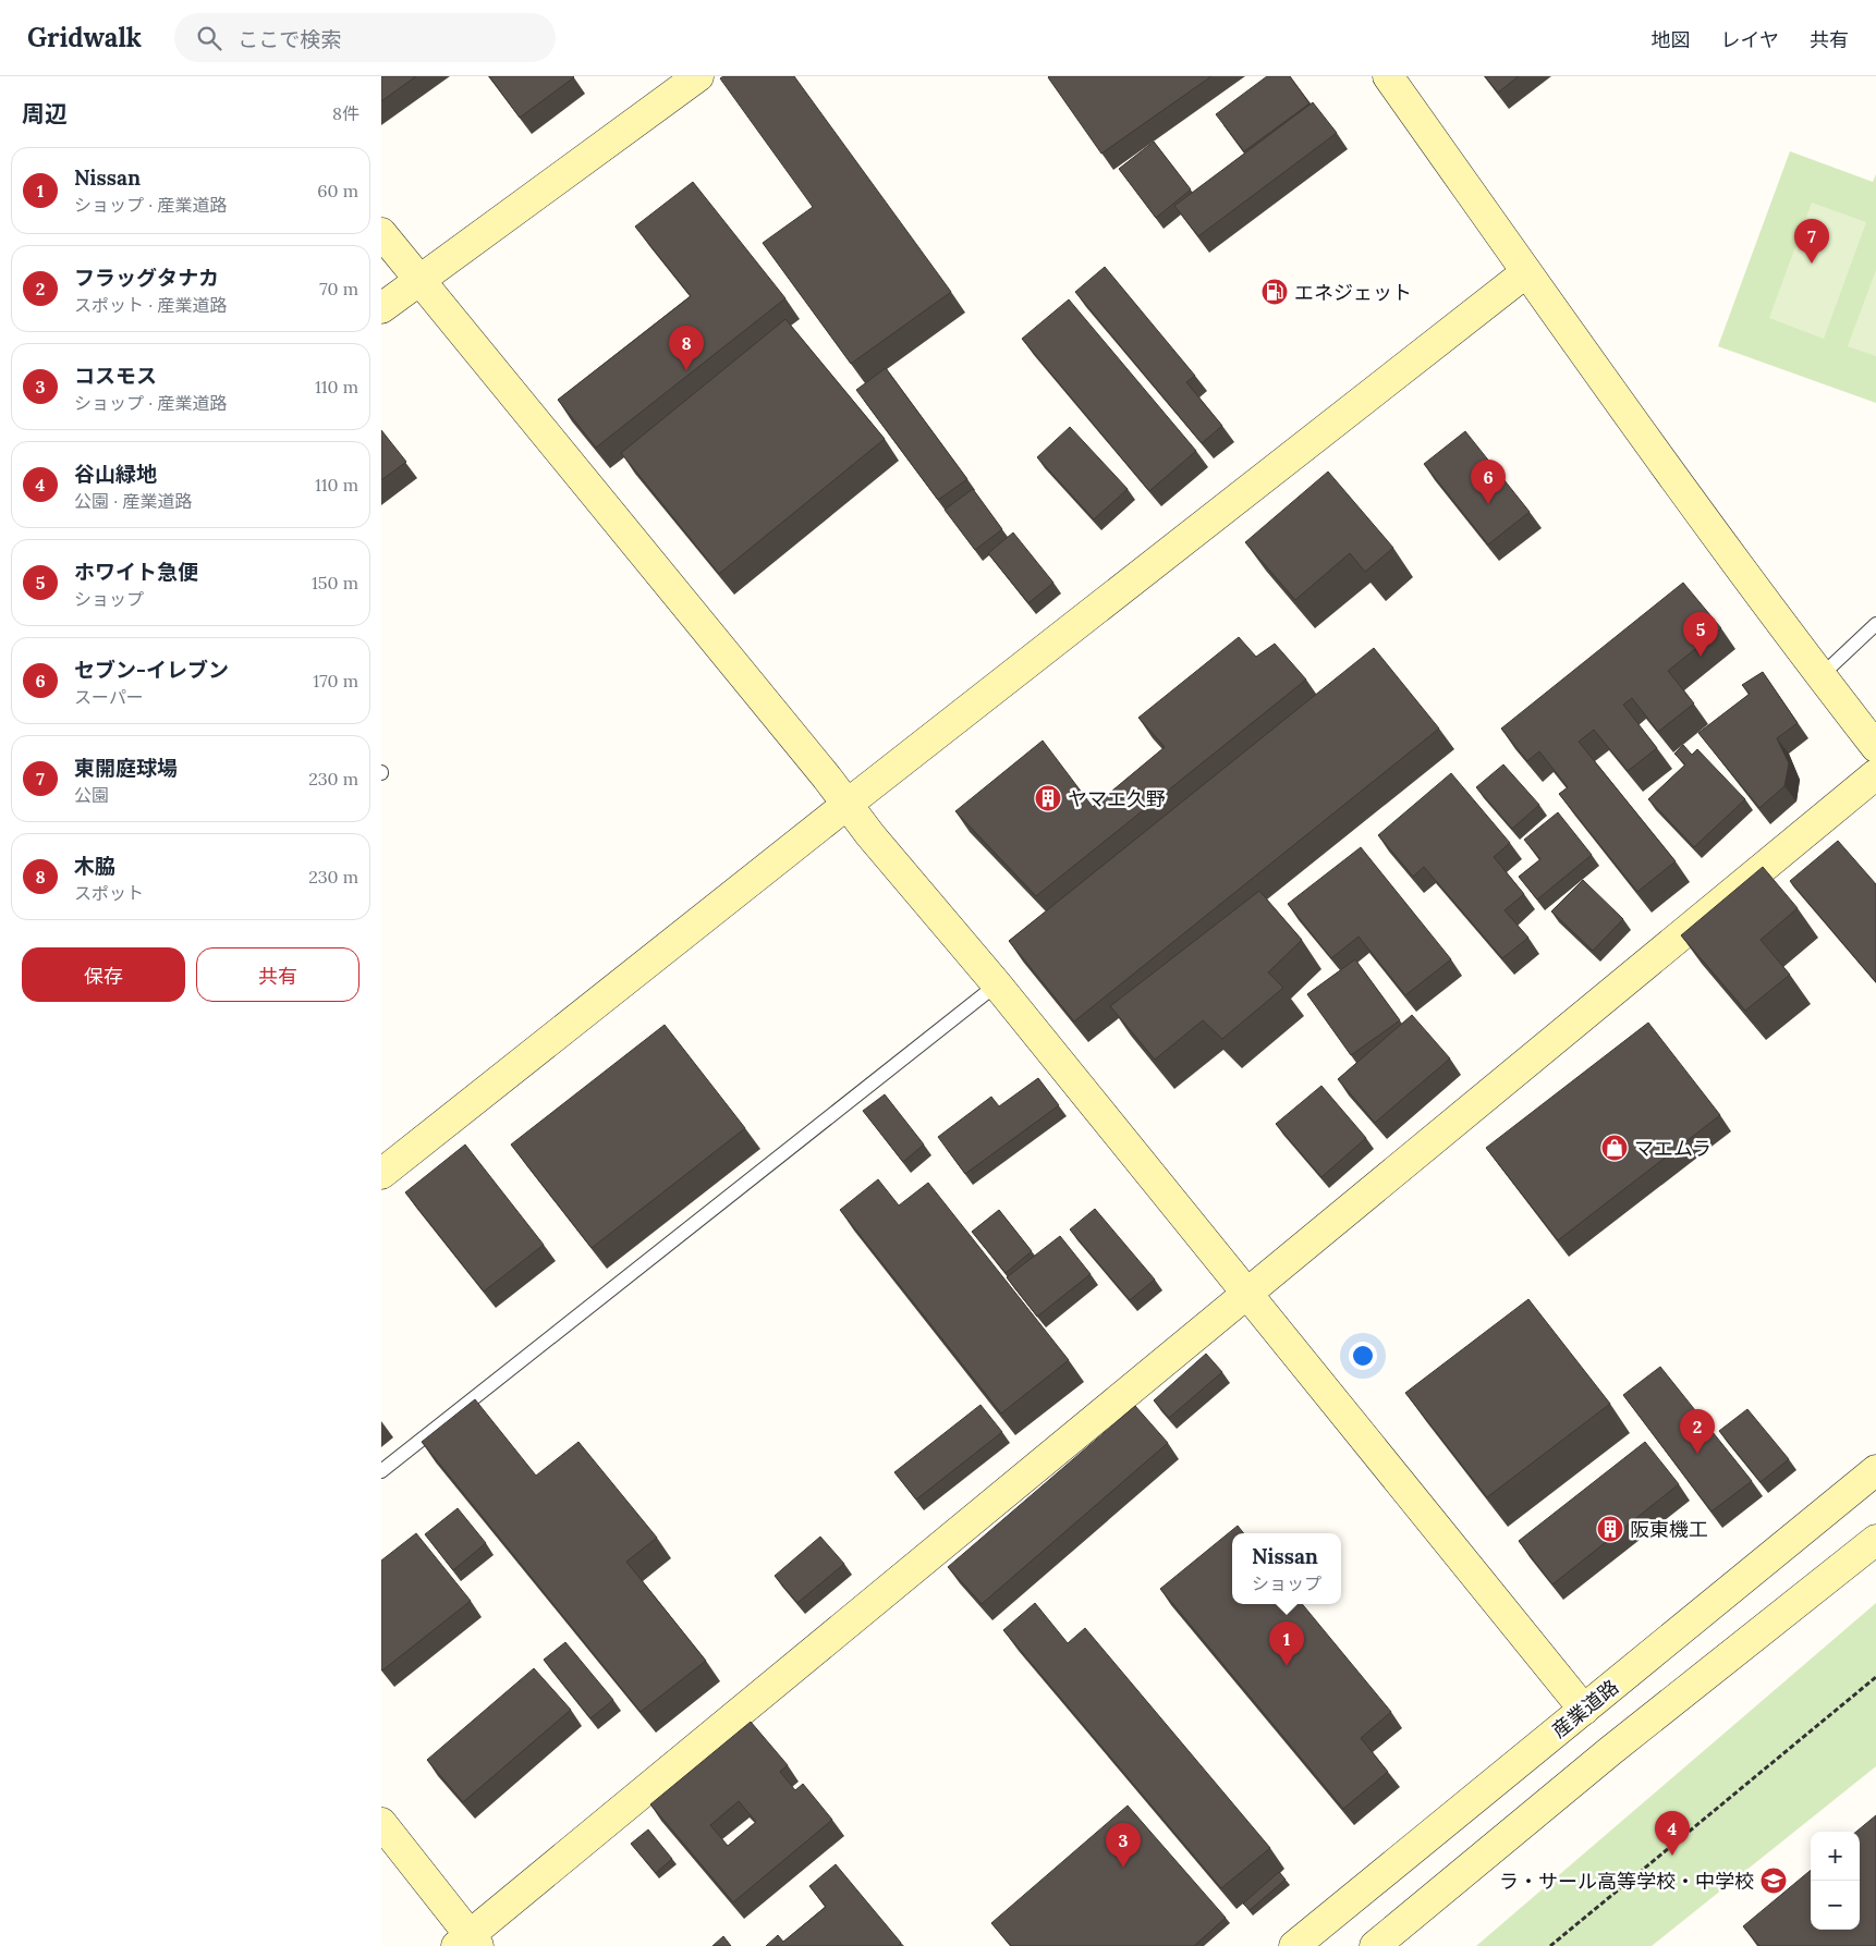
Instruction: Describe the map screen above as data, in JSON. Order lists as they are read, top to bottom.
{
  "streets": {
    "street": ["産業道路"]
  },
  "places": {
    "fuel station": ["エネジェット"],
    "building": ["ヤマエ久野", "阪東機工"],
    "shop": ["マエムラ"],
    "school or university": ["ラ・サール高等学校・中学校"]
  },
  "page": {
    "header": "Gridwalk",
    "search": "ここで検索",
    "nav": ["地図", "レイヤ", "共有"],
    "heading": ["周辺", "8件"],
    "list": [
      {
        "mark": "1",
        "name": "Nissan",
        "note": "ショップ · 産業道路",
        "value": "60 m"
      },
      {
        "mark": "2",
        "name": "フラッグタナカ",
        "note": "スポット · 産業道路",
        "value": "70 m"
      },
      {
        "mark": "3",
        "name": "コスモス",
        "note": "ショップ · 産業道路",
        "value": "110 m"
      },
      {
        "mark": "4",
        "name": "谷山緑地",
        "note": "公園 · 産業道路",
        "value": "110 m"
      },
      {
        "mark": "5",
        "name": "ホワイト急便",
        "note": "ショップ",
        "value": "150 m"
      },
      {
        "mark": "6",
        "name": "セブン-イレブン",
        "note": "スーパー",
        "value": "170 m"
      },
      {
        "mark": "7",
        "name": "東開庭球場",
        "note": "公園",
        "value": "230 m"
      },
      {
        "mark": "8",
        "name": "木脇",
        "note": "スポット",
        "value": "230 m"
      }
    ],
    "pins": [
      "7",
      "8",
      "6",
      "5",
      "2",
      "1",
      "4",
      "3"
    ],
    "buttons": ["保存", "共有"],
    "popup": ["Nissan", "ショップ"],
    "map_buttons": ["+", "−"]
  }
}
